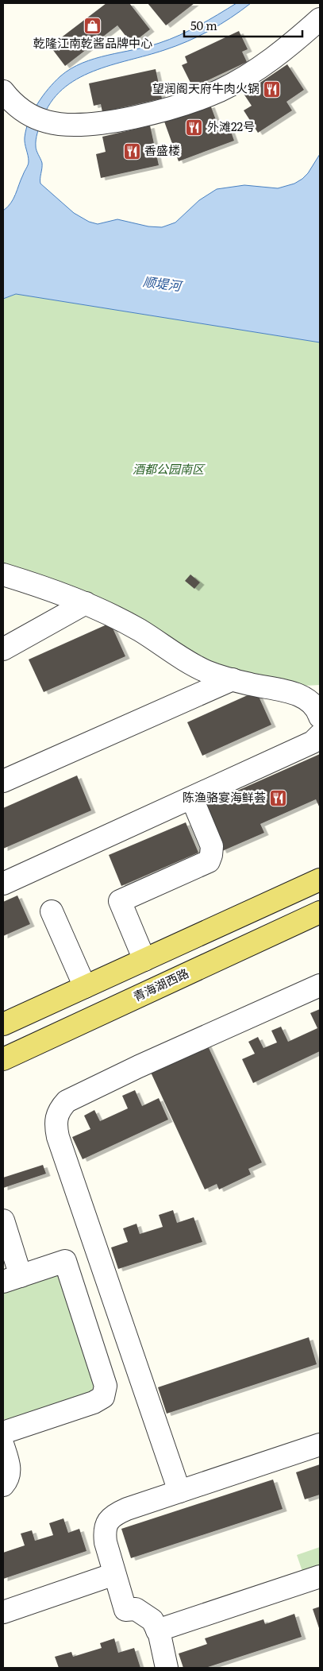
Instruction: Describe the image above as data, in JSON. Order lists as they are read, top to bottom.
{
  "streets": {
    "main road": ["青海湖西路"]
  },
  "water": ["顺堤河"],
  "parks": ["酒都公园南区"],
  "places": {
    "shop": ["乾隆江南乾酱品牌中心"],
    "restaurant": [
      "望润阁天府牛肉火锅",
      "外滩22号",
      "香盛楼",
      "陈渔骆宴海鲜荟"
    ]
  },
  "scale_bar": "50 m"
}
